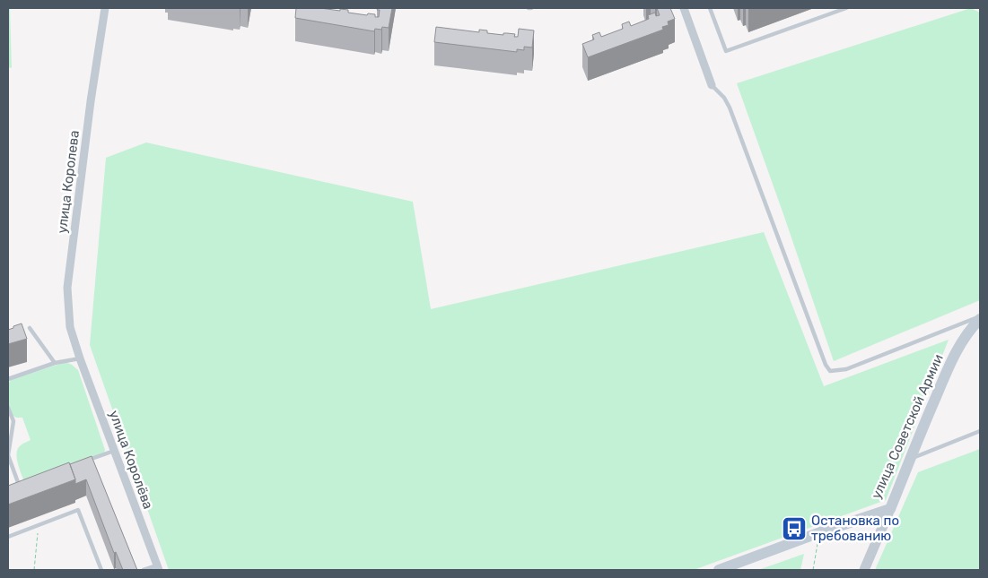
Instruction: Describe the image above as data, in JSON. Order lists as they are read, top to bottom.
{
  "streets": {
    "main road": ["улица Советской Армии"],
    "street": ["улица Королева", "улица Королёва"]
  },
  "crossings": [
    ["улица Королева", "улица Королёва"]
  ],
  "places": {
    "bus stop": ["Остановка по требованию"]
  }
}
